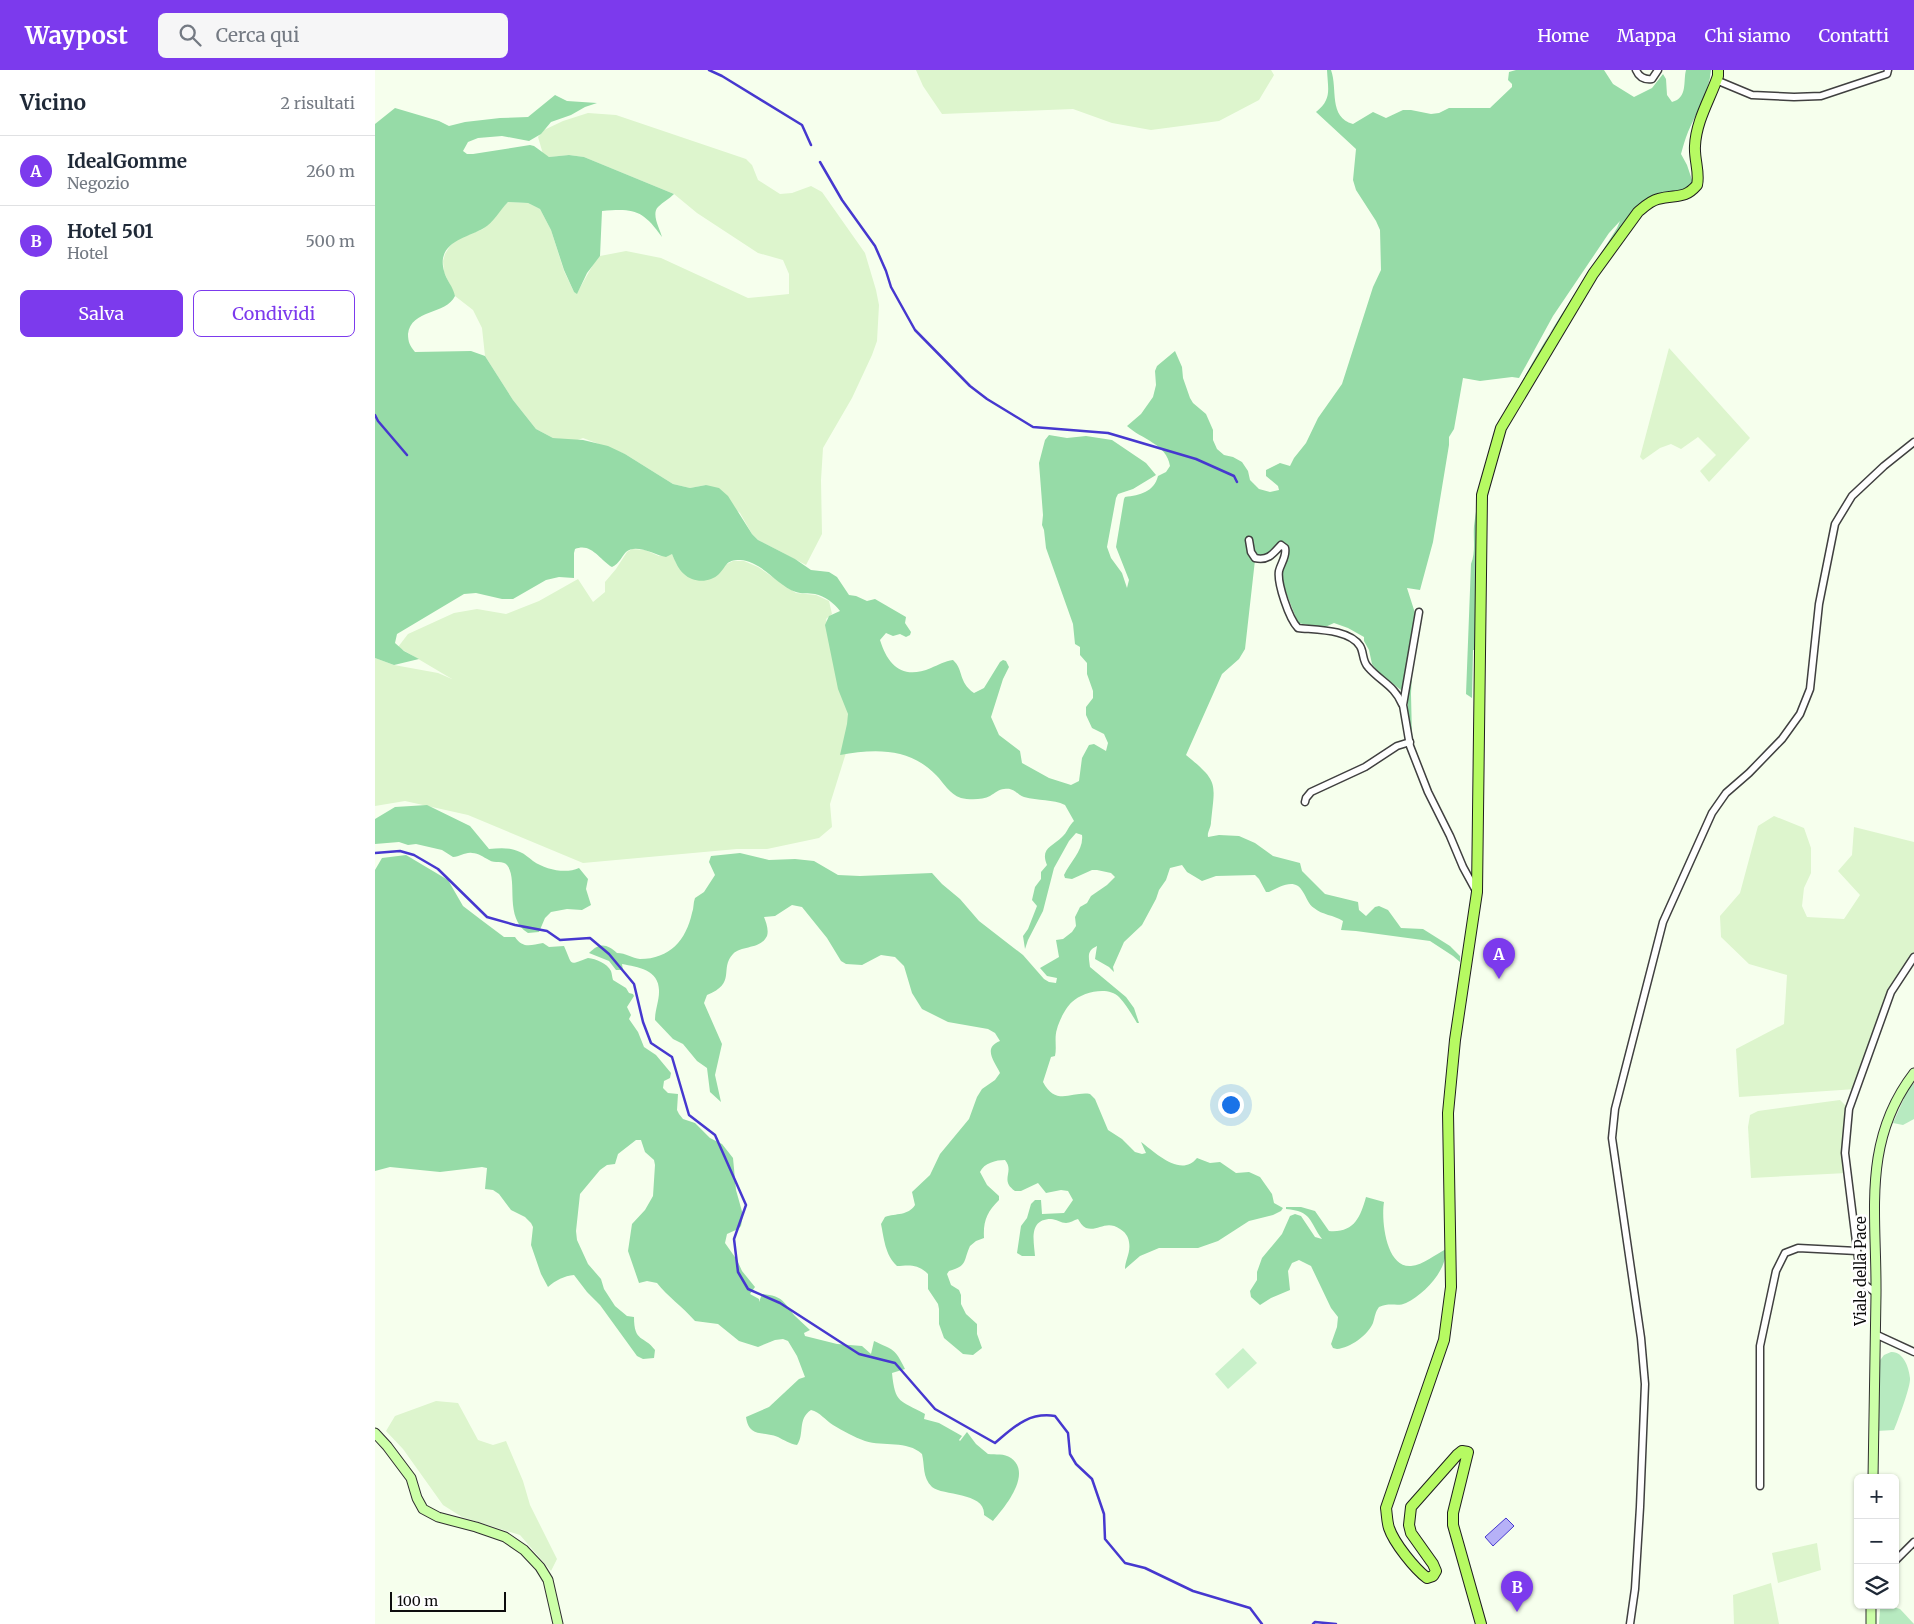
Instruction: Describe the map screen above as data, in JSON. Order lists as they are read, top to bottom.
{
  "streets": {
    "main road": ["Viale della Pace"]
  },
  "scale_bar": "100 m",
  "page": {
    "header": "Waypost",
    "search": "Cerca qui",
    "nav": [
      "Home",
      "Mappa",
      "Chi siamo",
      "Contatti"
    ],
    "heading": ["Vicino", "2 risultati"],
    "list": [
      {
        "mark": "A",
        "name": "IdealGomme",
        "note": "Negozio",
        "value": "260 m"
      },
      {
        "mark": "B",
        "name": "Hotel 501",
        "note": "Hotel",
        "value": "500 m"
      }
    ],
    "buttons": ["Salva", "Condividi"],
    "pins": ["A", "B"],
    "map_buttons": ["+", "−"],
    "scale": "100 m"
  }
}
